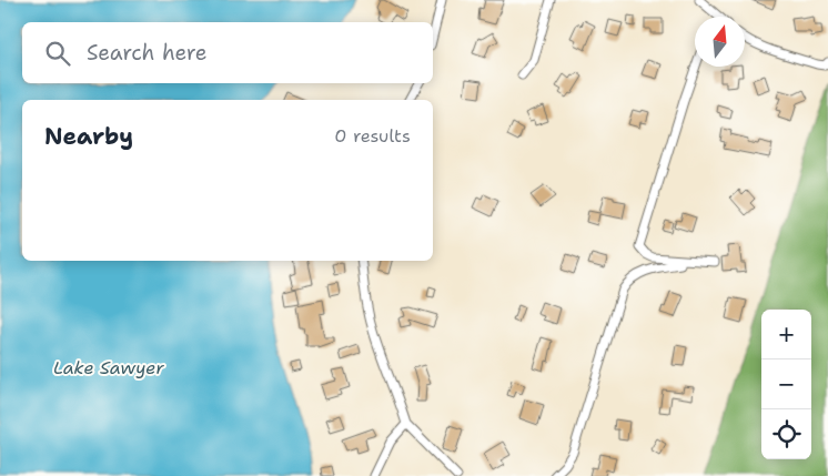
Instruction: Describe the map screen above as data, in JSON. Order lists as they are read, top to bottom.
{
  "water": ["Lake Sawyer"],
  "north": "top",
  "page": {
    "search": "Search here",
    "heading": ["Nearby", "0 results"],
    "map_buttons": ["+", "−"]
  }
}
